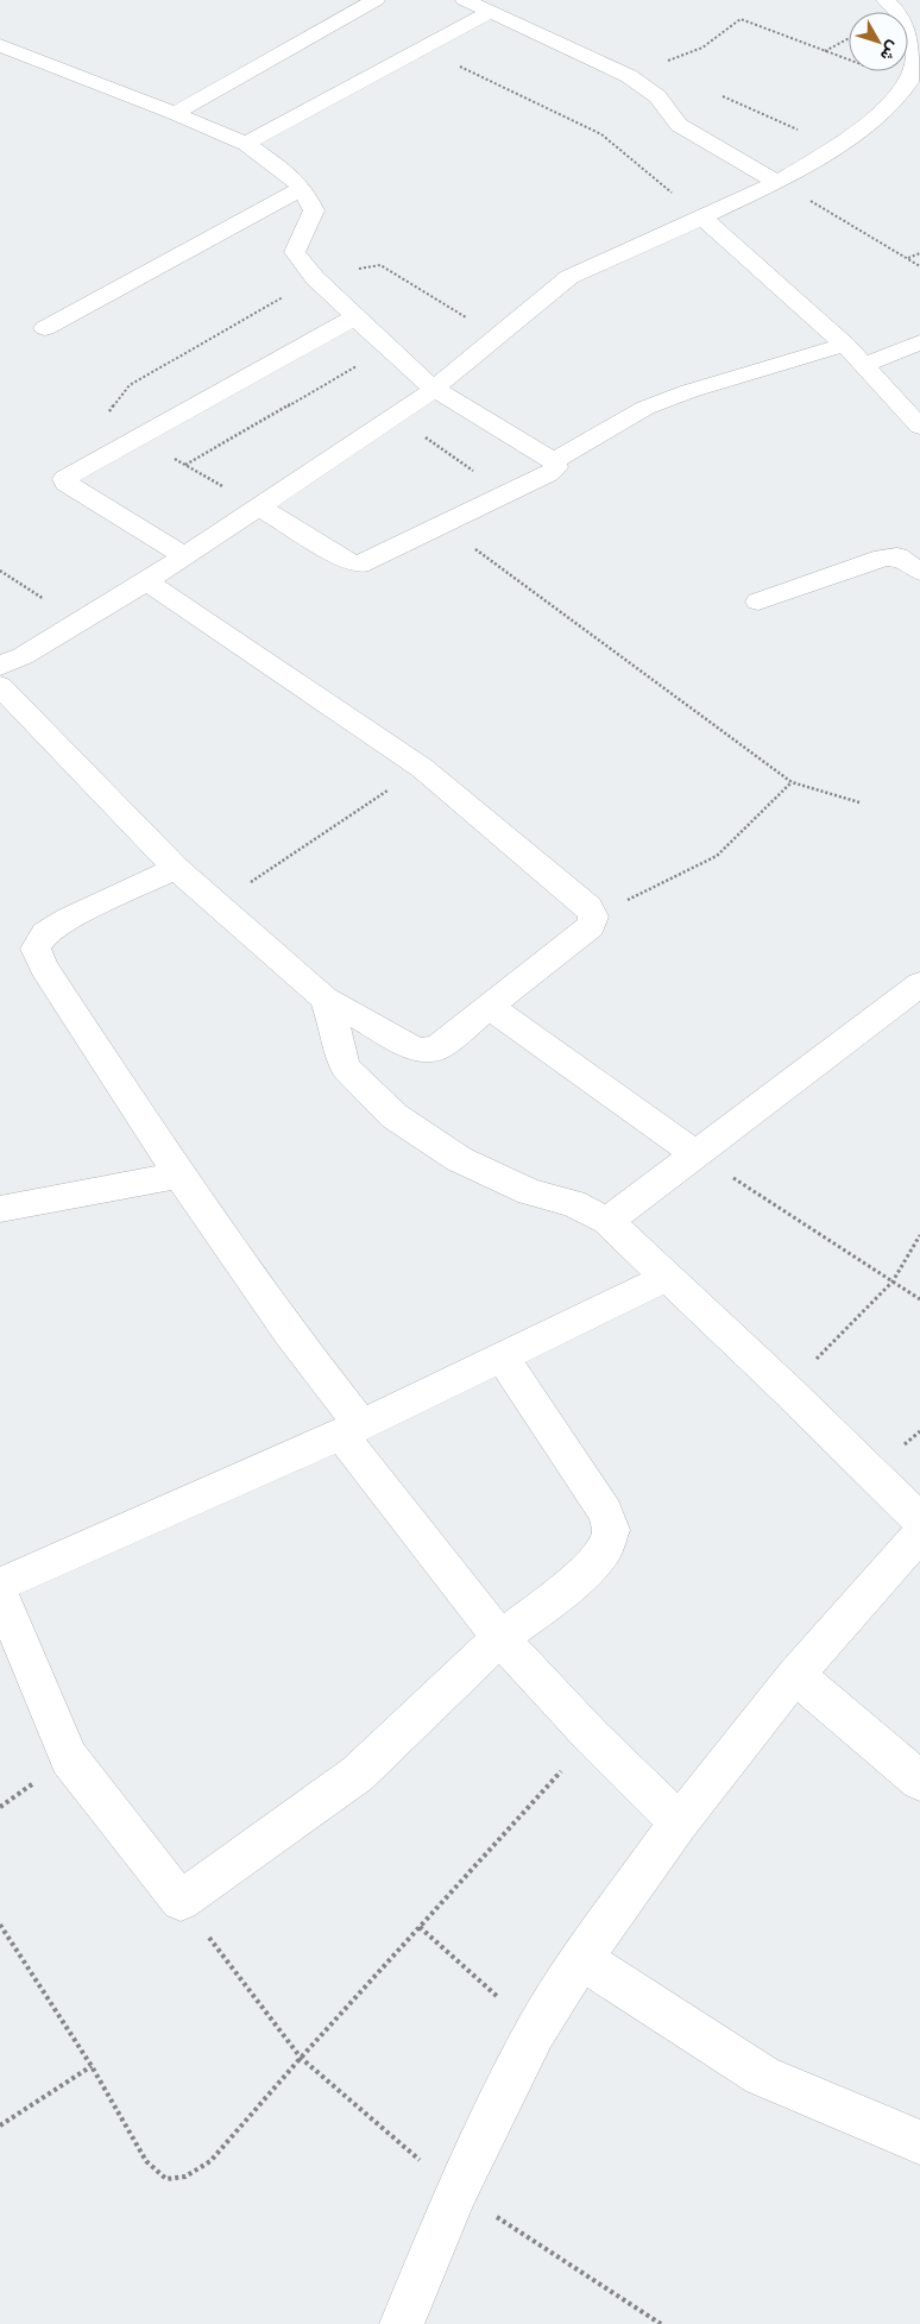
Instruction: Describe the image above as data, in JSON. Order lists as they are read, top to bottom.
{
  "north": "bottom right"
}
